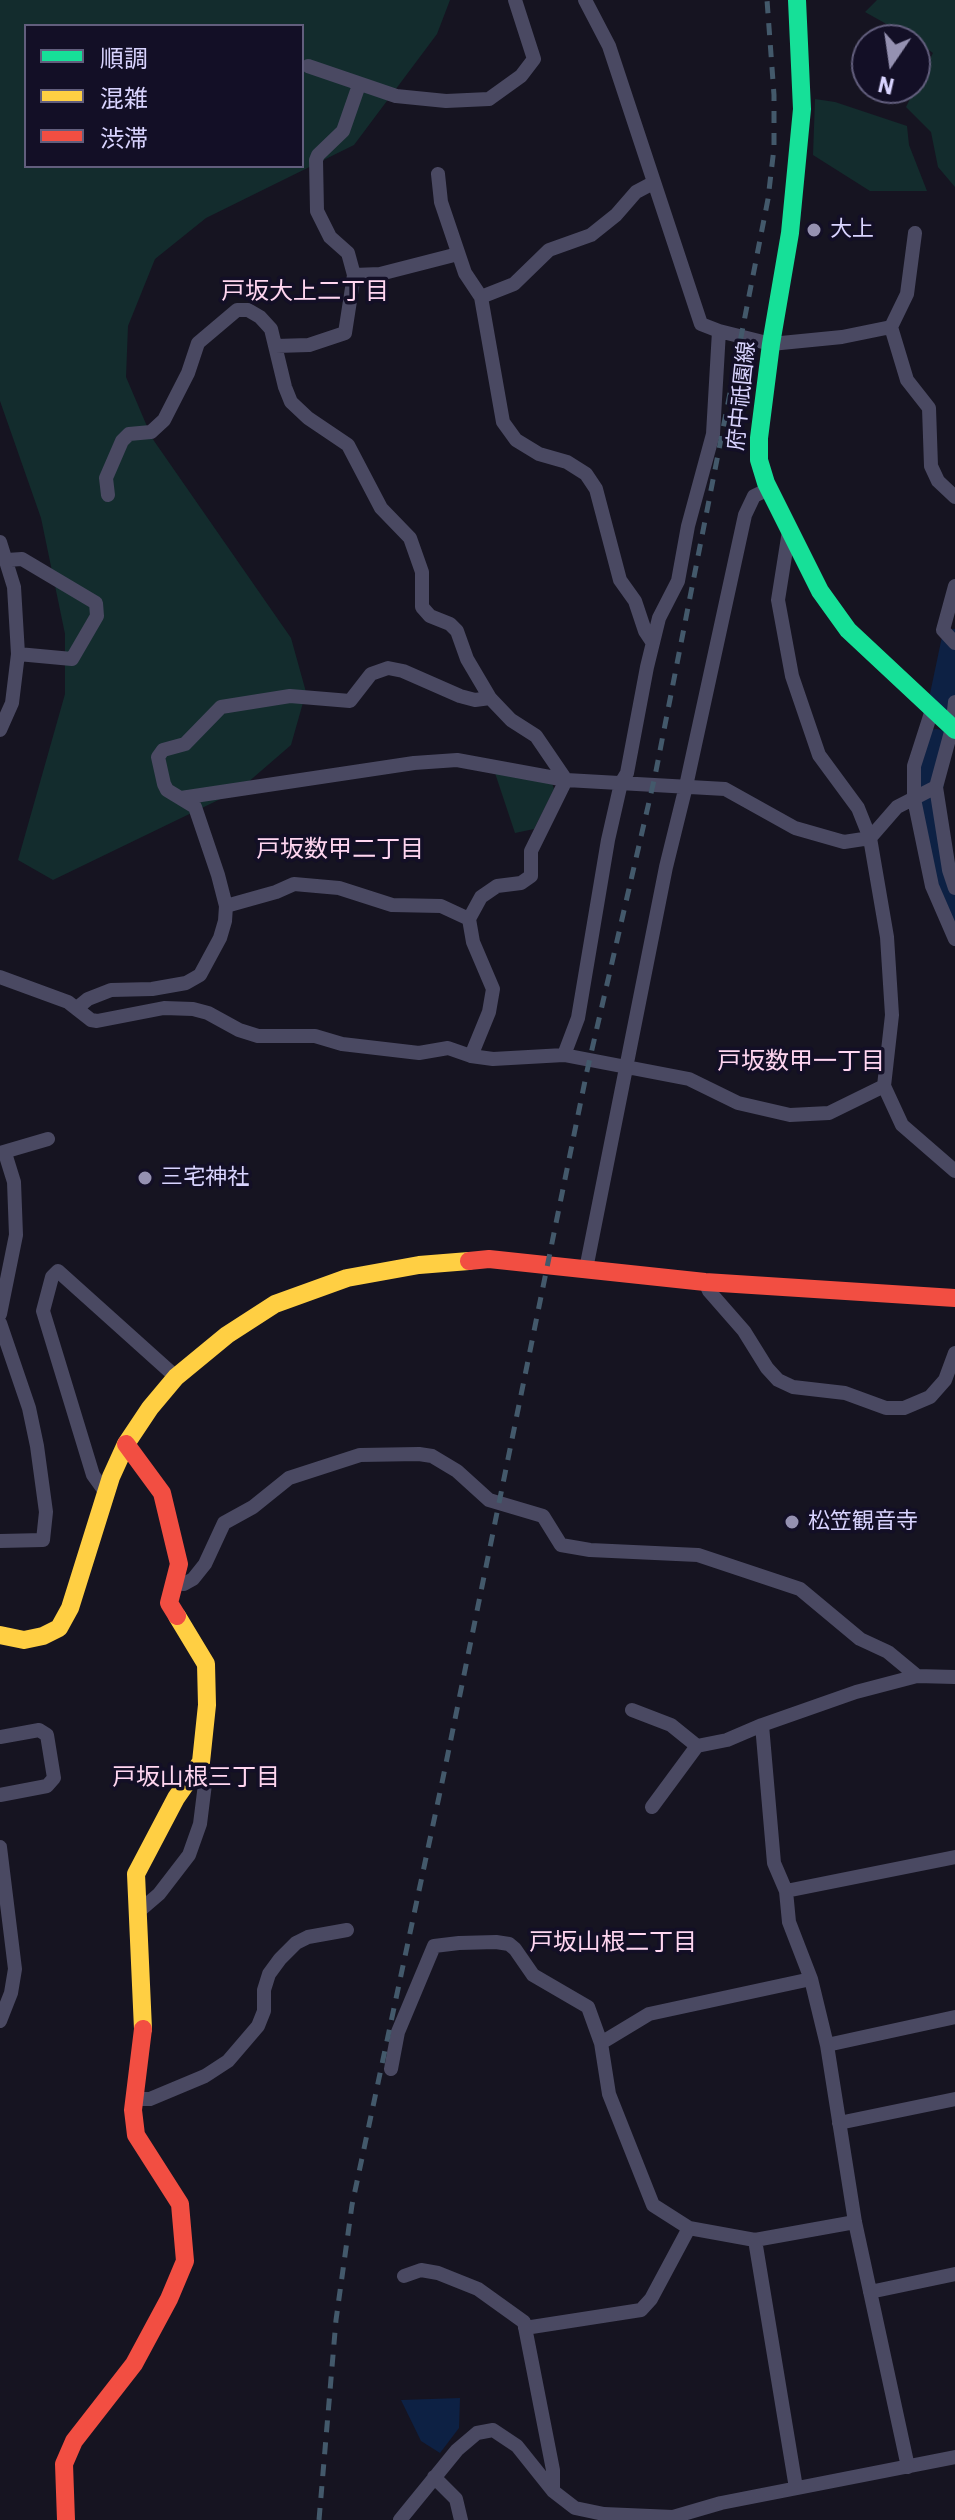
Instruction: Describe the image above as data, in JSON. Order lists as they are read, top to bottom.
{
  "streets": {
    "street": ["府中祇園線"]
  },
  "districts": [
    "戸坂大上二丁目",
    "戸坂数甲二丁目",
    "戸坂数甲一丁目",
    "戸坂山根三丁目",
    "戸坂山根二丁目"
  ],
  "places": ["大上", "三宅神社", "松笠観音寺"],
  "legend": ["順調", "混雑", "渋滞"],
  "north": "bottom"
}
